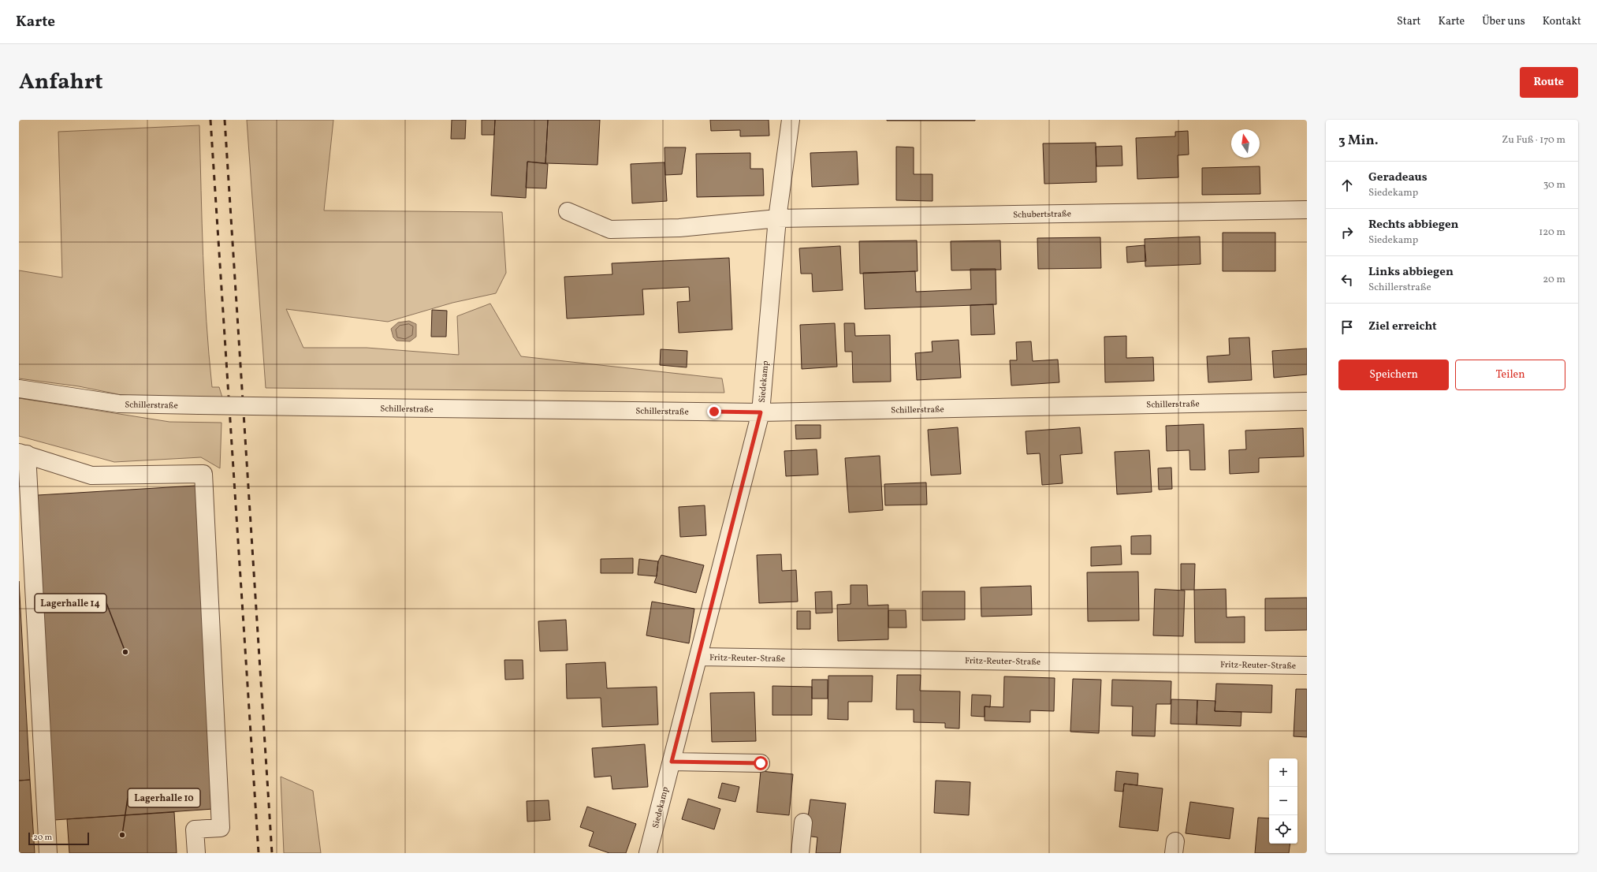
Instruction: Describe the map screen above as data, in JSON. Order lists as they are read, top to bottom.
{
  "streets": {
    "street": [
      "Schubertstraße",
      "Siedekamp",
      "Schillerstraße",
      "Fritz-Reuter-Straße"
    ]
  },
  "crossings": [
    ["Schubertstraße", "Siedekamp"],
    ["Siedekamp", "Schillerstraße"],
    ["Siedekamp", "Fritz-Reuter-Straße"]
  ],
  "places": ["Lagerhalle 14", "Lagerhalle 10"],
  "scale_bar": "20 m",
  "north": "top",
  "page": {
    "header": "Karte",
    "nav": [
      "Start",
      "Karte",
      "Über uns",
      "Kontakt"
    ],
    "title": "Anfahrt",
    "buttons": [
      "Route",
      ["Speichern", "Teilen"]
    ],
    "heading": ["3 Min.", "Zu Fuß · 170 m"],
    "list": [
      ["Geradeaus", "Siedekamp", "30 m"],
      ["Rechts abbiegen", "Siedekamp", "120 m"],
      ["Links abbiegen", "Schillerstraße", "20 m"],
      "Ziel erreicht"
    ],
    "map_buttons": ["+", "−"],
    "scale": "20 m"
  }
}
